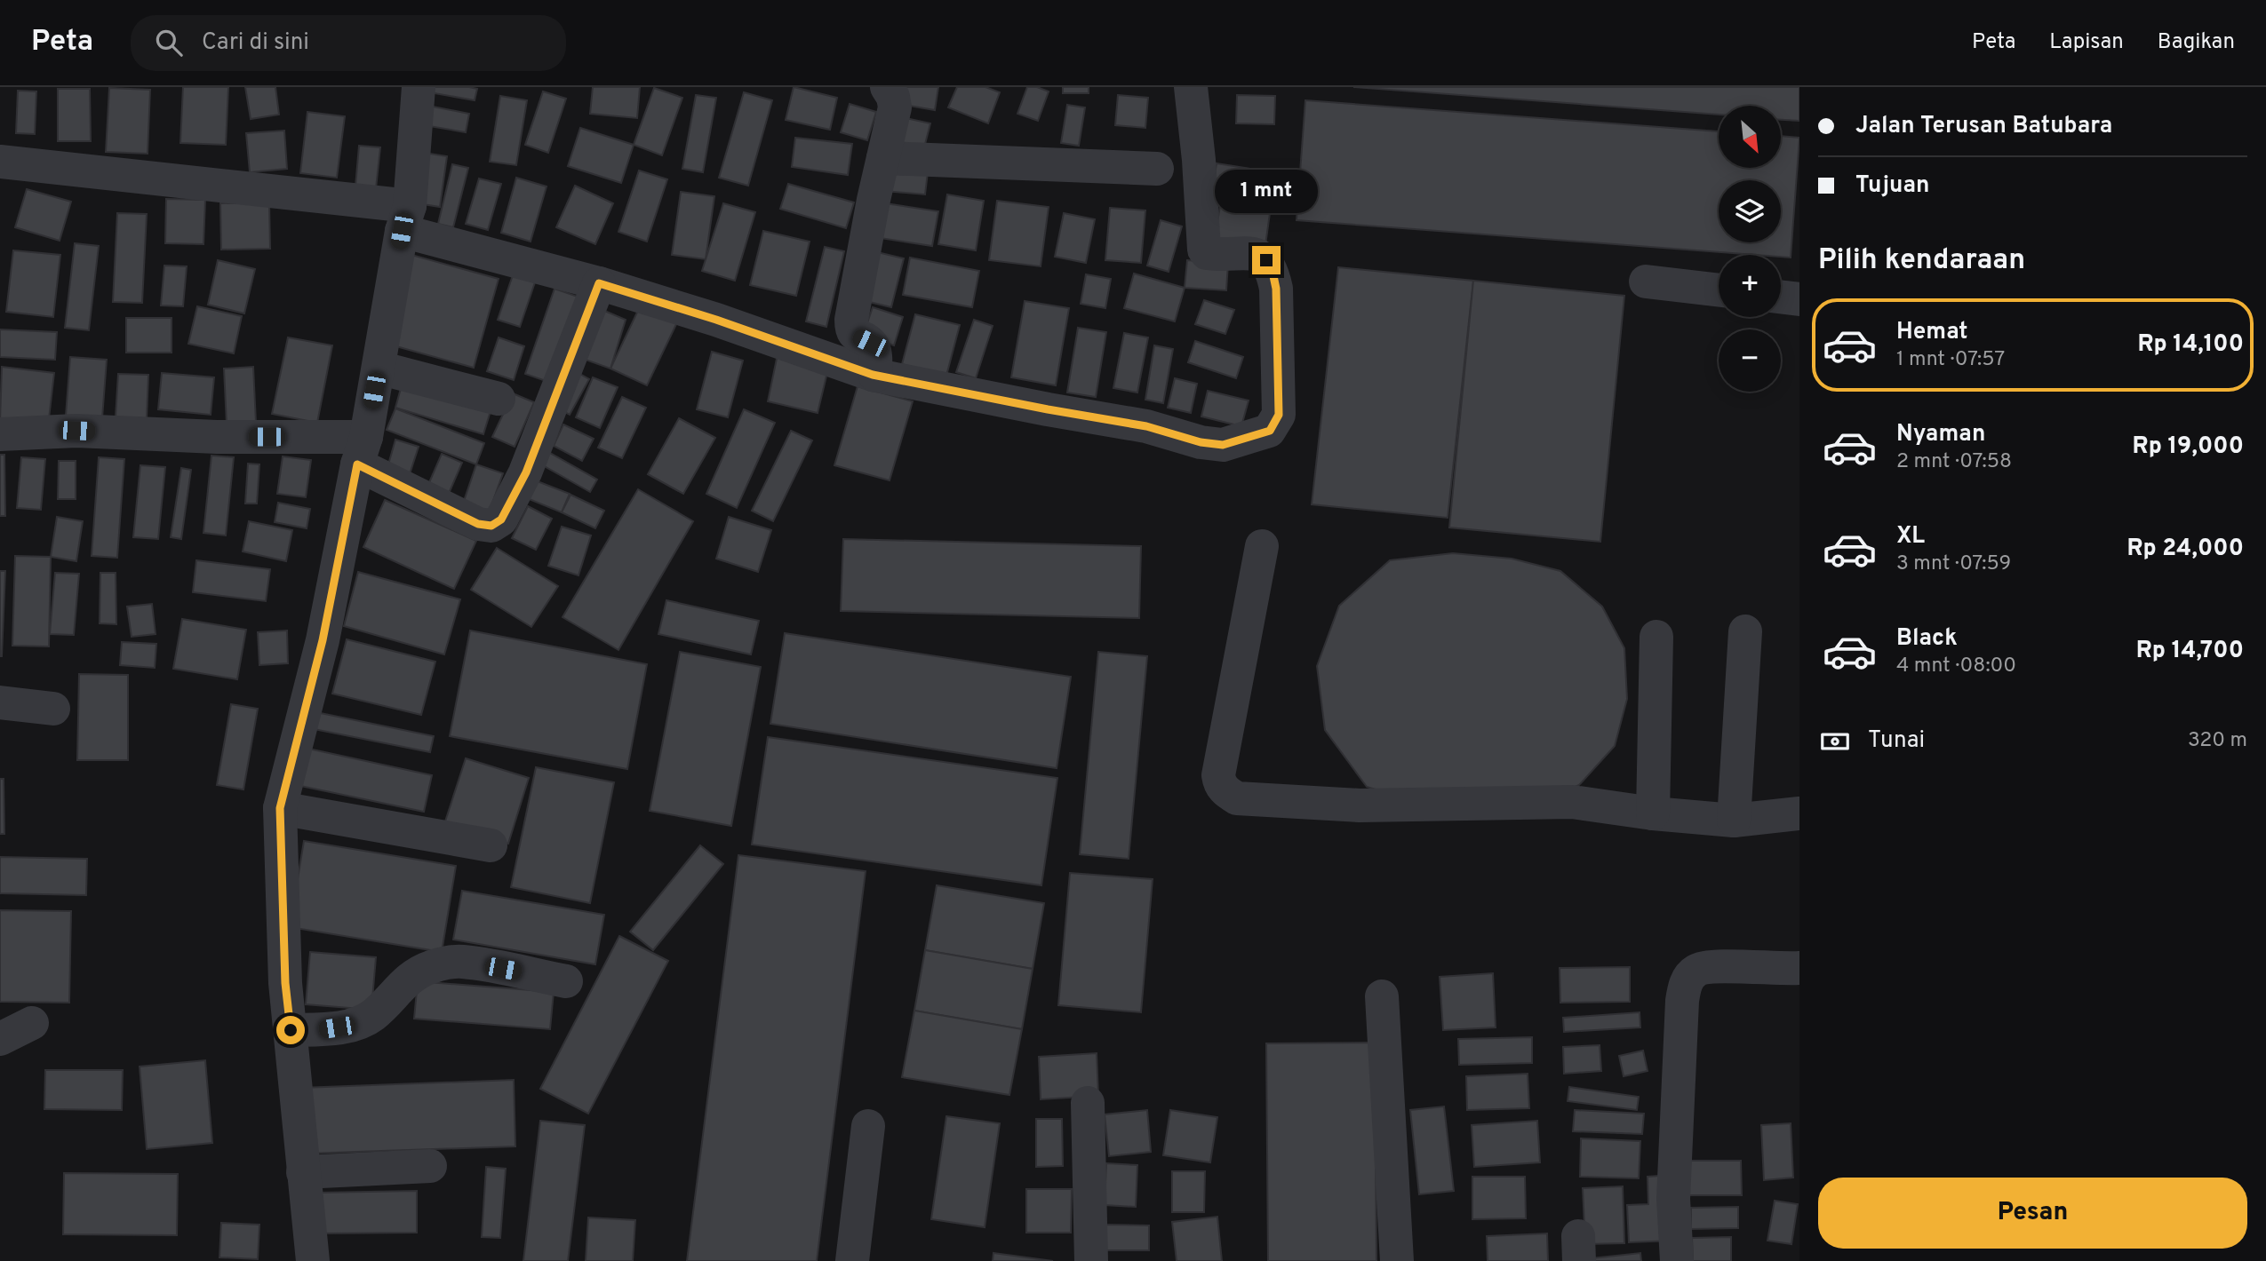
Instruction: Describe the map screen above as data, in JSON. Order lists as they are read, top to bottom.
{
  "north": "bottom right",
  "page": {
    "header": "Peta",
    "search": "Cari di sini",
    "nav": ["Peta", "Lapisan", "Bagikan"],
    "banner": ["Jalan Terusan Batubara", "Tujuan"],
    "map_buttons": ["+", "−"],
    "bubble": "1 mnt",
    "heading": "Pilih kendaraan",
    "list": [
      {
        "name": "Hemat",
        "note": "1 mnt · 07:57",
        "value": "Rp 14,100"
      },
      {
        "name": "Nyaman",
        "note": "2 mnt · 07:58",
        "value": "Rp 19,000"
      },
      {
        "name": "XL",
        "note": "3 mnt · 07:59",
        "value": "Rp 24,000"
      },
      {
        "name": "Black",
        "note": "4 mnt · 08:00",
        "value": "Rp 14,700"
      }
    ],
    "pay": ["Tunai", "320 m"],
    "buttons": "Pesan"
  }
}
